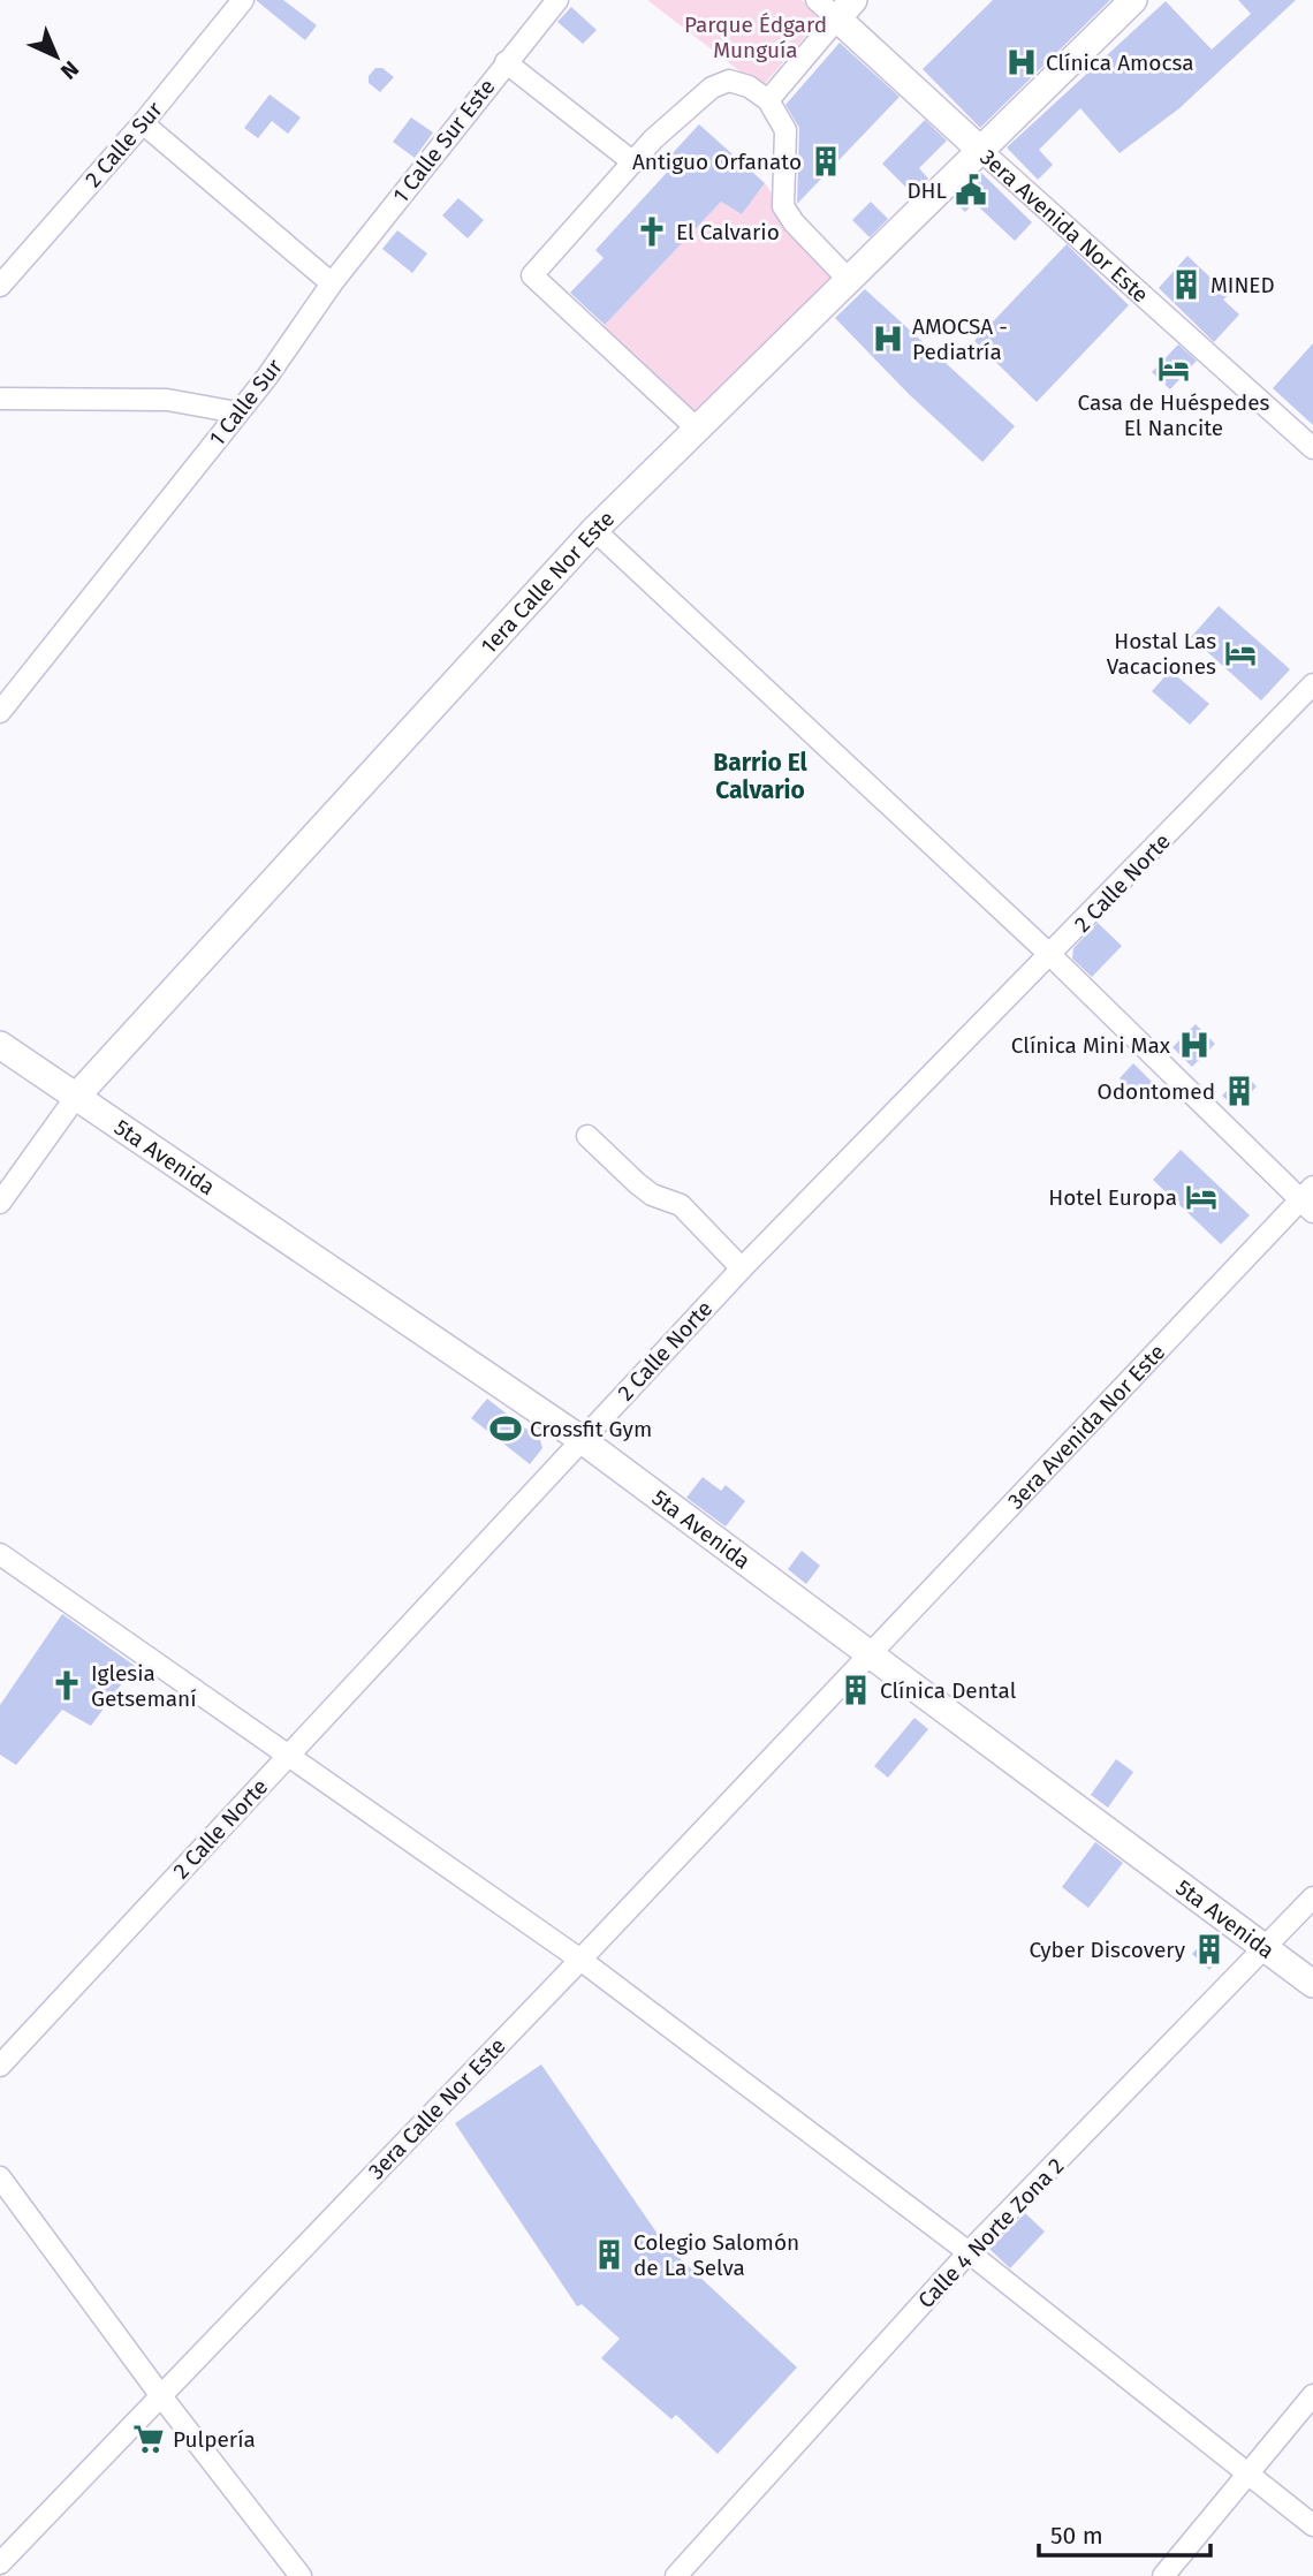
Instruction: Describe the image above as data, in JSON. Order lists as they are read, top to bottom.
{
  "streets": {
    "street": [
      "1 Calle Sur Este",
      "2 Calle Sur",
      "3era Avenida Nor Este",
      "1 Calle Sur",
      "1era Calle Nor Este",
      "2 Calle Norte",
      "5ta Avenida",
      "3era Calle Nor Este",
      "Calle 4 Norte Zona 2"
    ]
  },
  "crossings": [
    ["1 Calle Sur Este", "1 Calle Sur"],
    ["3era Avenida Nor Este", "1era Calle Nor Este"],
    ["3era Avenida Nor Este", "5ta Avenida"],
    ["3era Avenida Nor Este", "3era Calle Nor Este"],
    ["1era Calle Nor Este", "5ta Avenida"],
    ["2 Calle Norte", "5ta Avenida"],
    ["5ta Avenida", "3era Calle Nor Este"],
    ["5ta Avenida", "Calle 4 Norte Zona 2"]
  ],
  "districts": ["Barrio El Calvario"],
  "parks": ["Parque Édgard Munguía"],
  "places": {
    "hospital": ["Clínica Amocsa", "AMOCSA - Pediatría", "Clínica Mini Max"],
    "building": [
      "Antiguo Orfanato",
      "MINED",
      "Odontomed",
      "Clínica Dental",
      "Cyber Discovery",
      "Colegio Salomón de La Selva"
    ],
    "public building": ["DHL"],
    "church": ["El Calvario", "Iglesia Getsemaní"],
    "hotel": ["Casa de Huéspedes El Nancite", "Hostal Las Vacaciones", "Hotel Europa"],
    "sports": ["Crossfit Gym"],
    "supermarket": ["Pulpería"]
  },
  "scale_bar": "50 m",
  "north": "bottom right"
}
